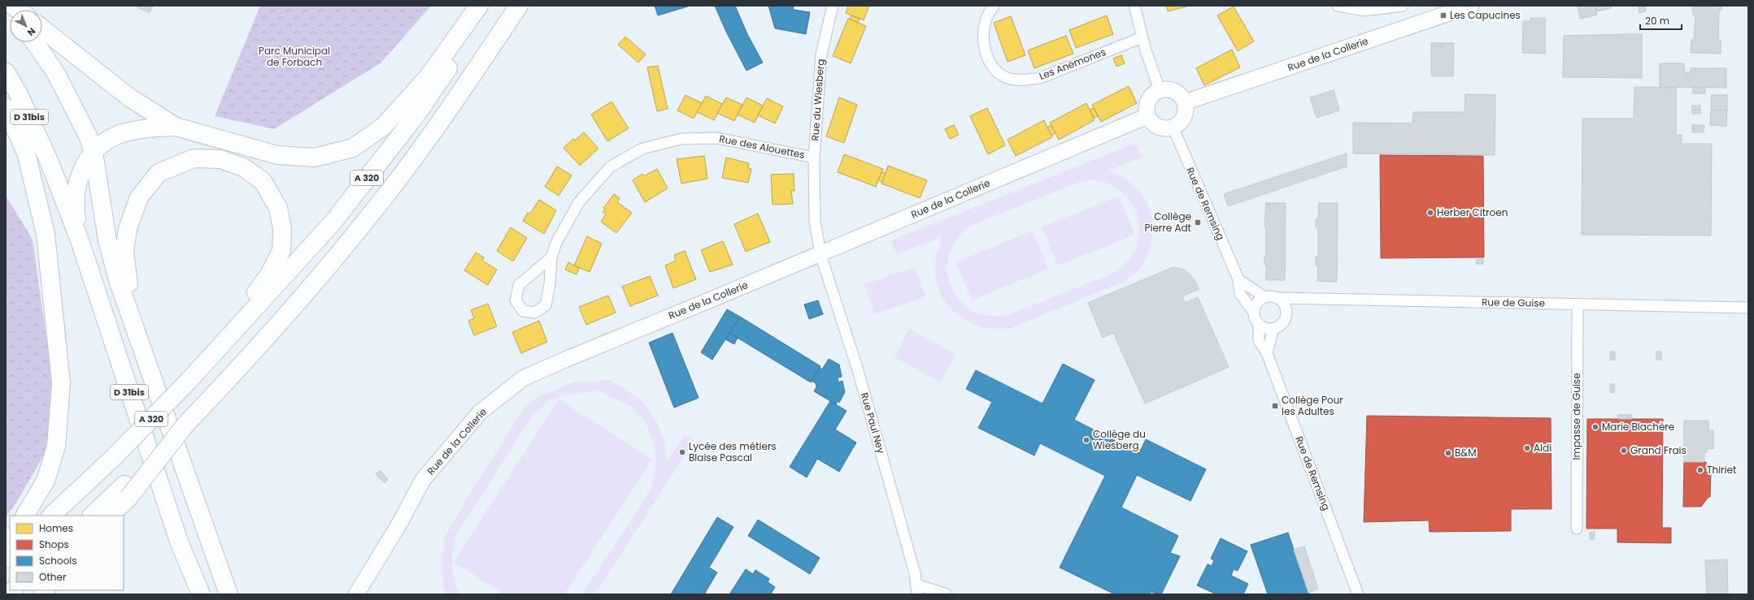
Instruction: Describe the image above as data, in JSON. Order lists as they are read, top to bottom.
{
  "streets": {
    "highway": ["D 31bis", "A 320"],
    "street": [
      "Rue de la Collerie",
      "Les Anémones",
      "Rue du Wiesberg",
      "Rue des Alouettes",
      "Rue de Remsing",
      "Rue de Guise",
      "Impasse de Guise",
      "Rue Paul Ney"
    ]
  },
  "crossings": [
    ["Rue de la Collerie", "Rue du Wiesberg"],
    ["Rue de la Collerie", "Rue de Remsing"],
    ["Rue de la Collerie", "Rue Paul Ney"],
    ["Rue du Wiesberg", "Rue des Alouettes"],
    ["Rue du Wiesberg", "Rue Paul Ney"],
    ["Rue de Remsing", "Rue de Guise"],
    ["Rue de Guise", "Impasse de Guise"]
  ],
  "parks": ["Parc Municipal de Forbach"],
  "places": {
    "transit": ["Les Capucines", "Collège Pierre Adt", "Collège Pour les Adultes"],
    "other": [
      "Herber Citroen",
      "Marie Blachère",
      "Collège du Wiesberg",
      "Aldi",
      "Grand Frais",
      "Lycée des métiers Blaise Pascal",
      "B&M",
      "Thiriet"
    ]
  },
  "legend": [
    "Homes",
    "Shops",
    "Schools",
    "Other"
  ],
  "scale_bar": "20 m",
  "north": "bottom right"
}
